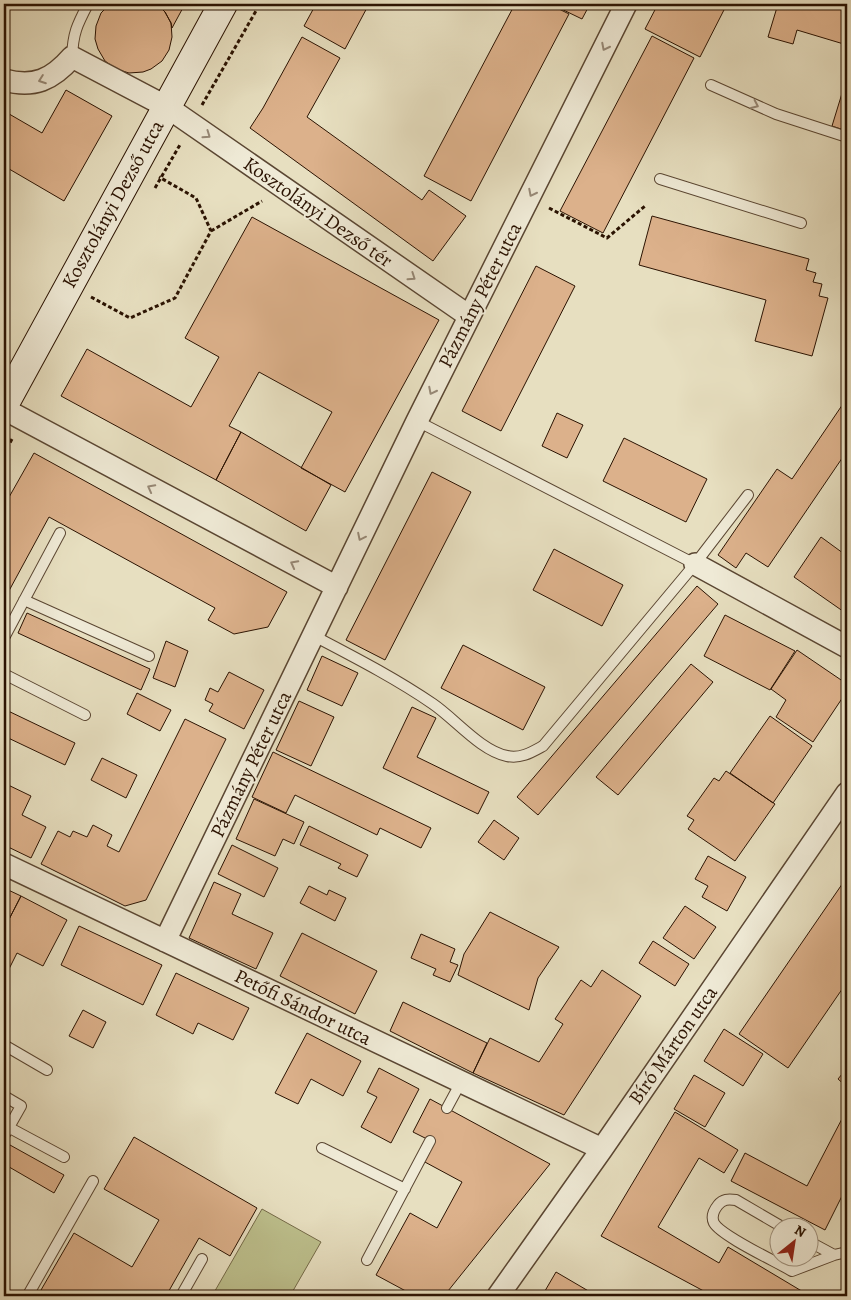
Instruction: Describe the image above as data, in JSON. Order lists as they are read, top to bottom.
{
  "streets": {
    "main road": ["Kosztolányi Dezső utca"],
    "street": [
      "Kosztolányi Dezső tér",
      "Pázmány Péter utca",
      "Petőfi Sándor utca",
      "Bíró Márton utca"
    ]
  },
  "crossings": [
    ["Kosztolányi Dezső utca", "Kosztolányi Dezső tér"],
    ["Kosztolányi Dezső tér", "Pázmány Péter utca"],
    ["Pázmány Péter utca", "Petőfi Sándor utca"],
    ["Petőfi Sándor utca", "Bíró Márton utca"]
  ],
  "one_way": ["Kosztolányi Dezső tér", "Pázmány Péter utca"],
  "north": "top right"
}
